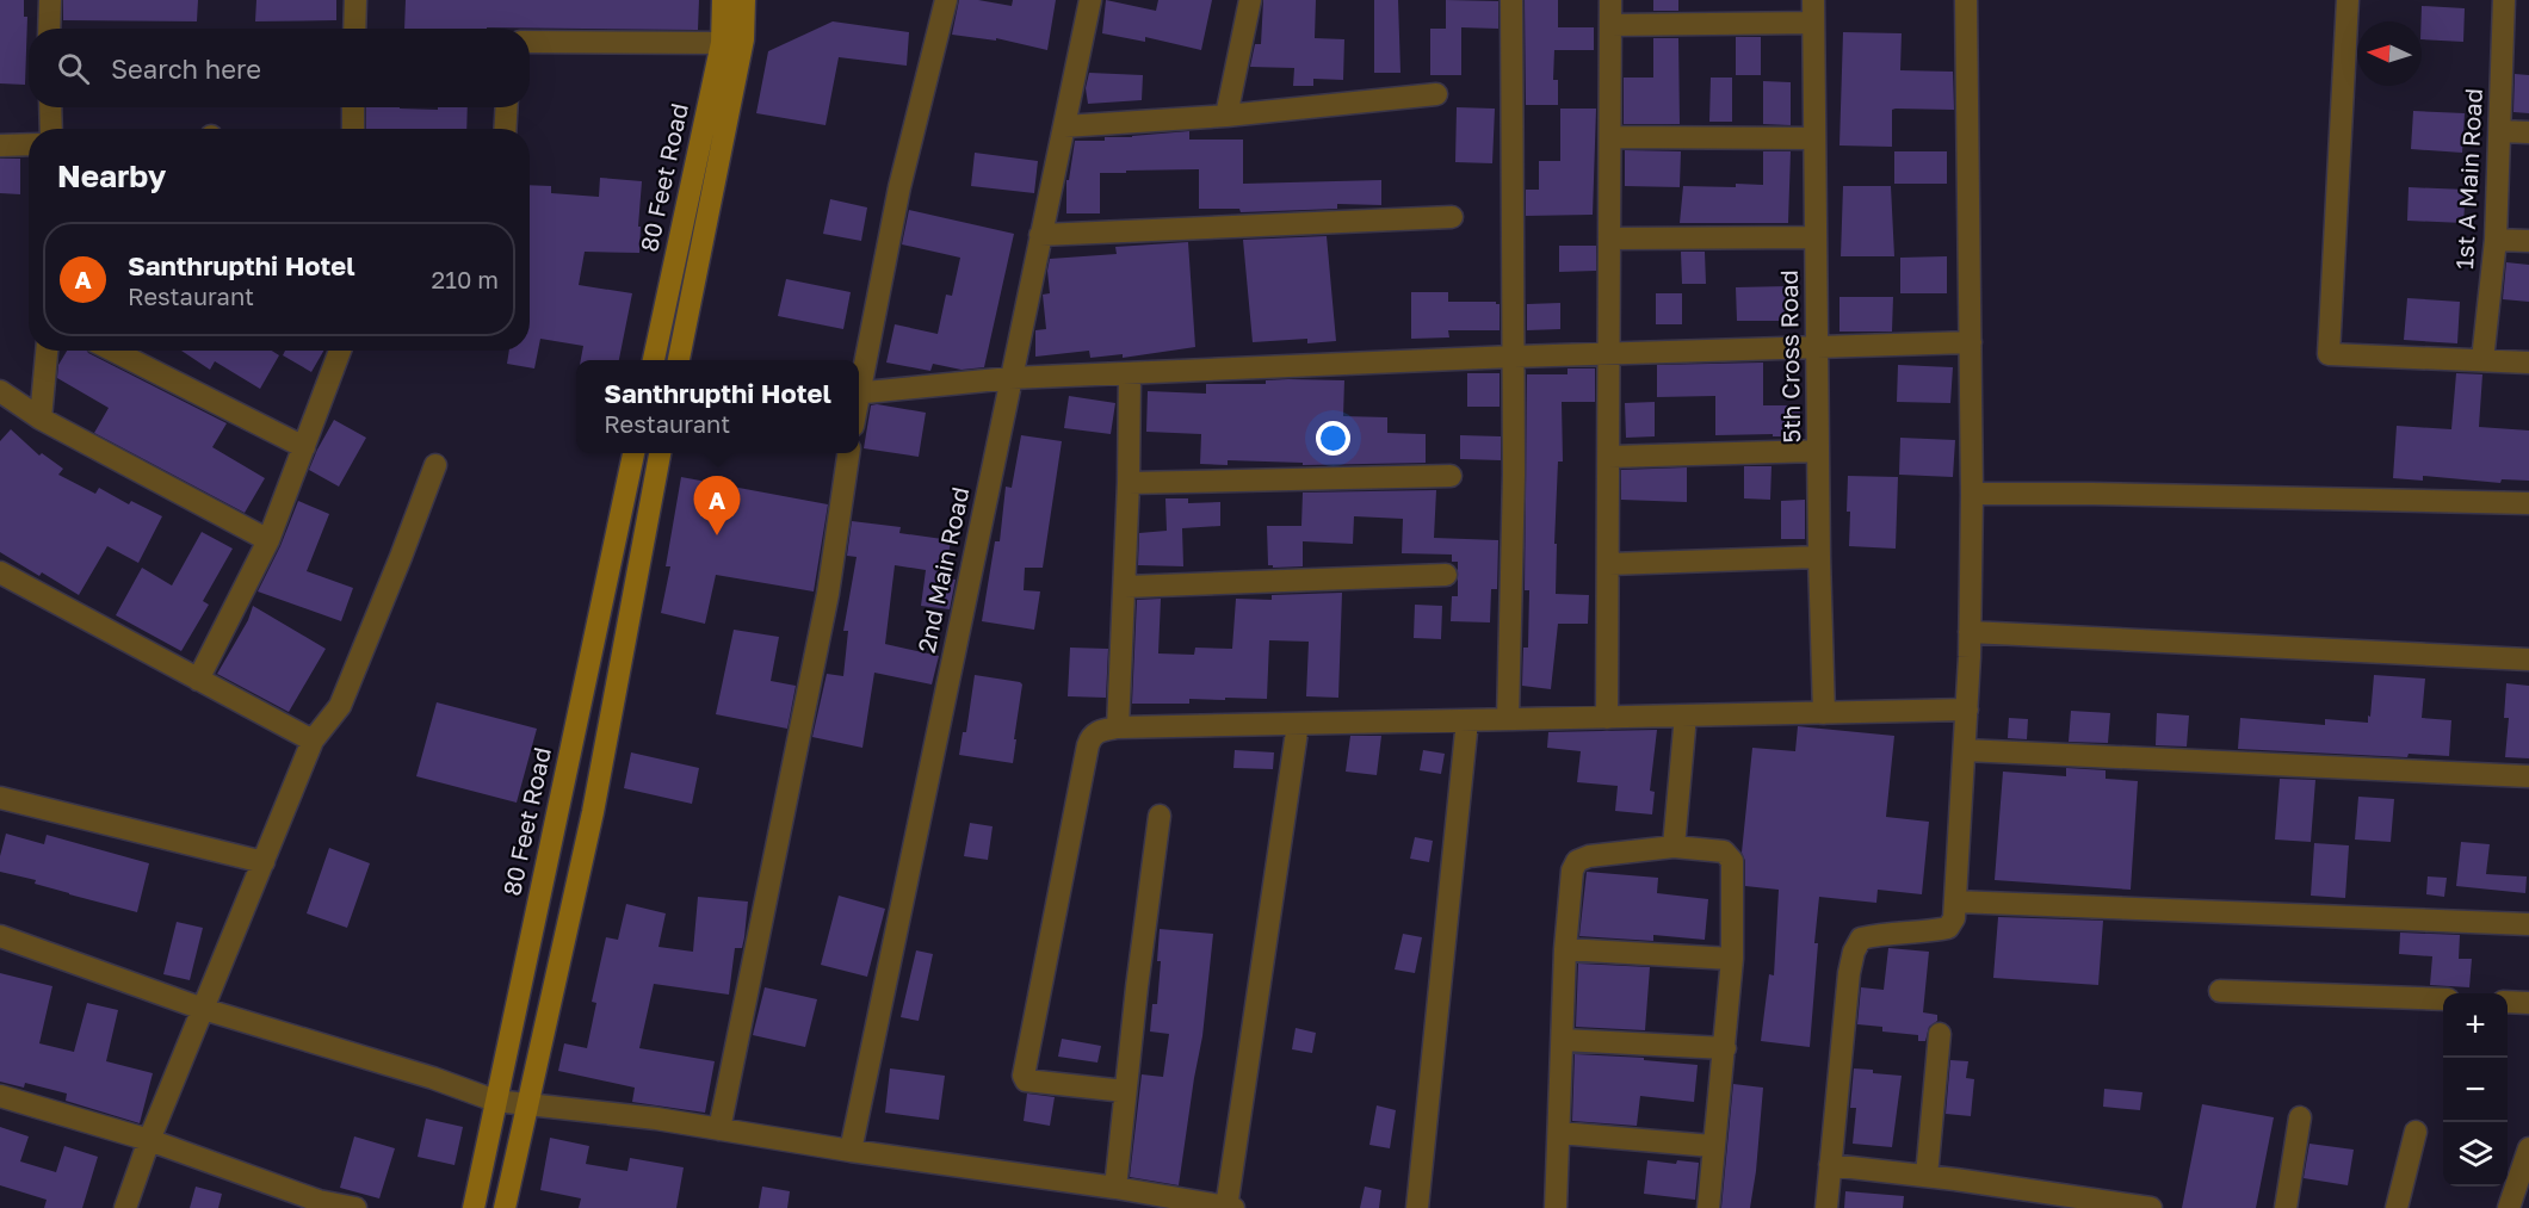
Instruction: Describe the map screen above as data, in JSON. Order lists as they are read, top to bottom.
{
  "streets": {
    "main road": ["80 Feet Road"],
    "street": ["1st A Main Road", "5th Cross Road", "2nd Main Road"]
  },
  "north": "left",
  "page": {
    "search": "Search here",
    "heading": "Nearby",
    "list": [
      {
        "mark": "A",
        "name": "Santhrupthi Hotel",
        "note": "Restaurant",
        "value": "210 m"
      }
    ],
    "popup": ["Santhrupthi Hotel", "Restaurant"],
    "pins": "A",
    "map_buttons": ["+", "−"]
  }
}
